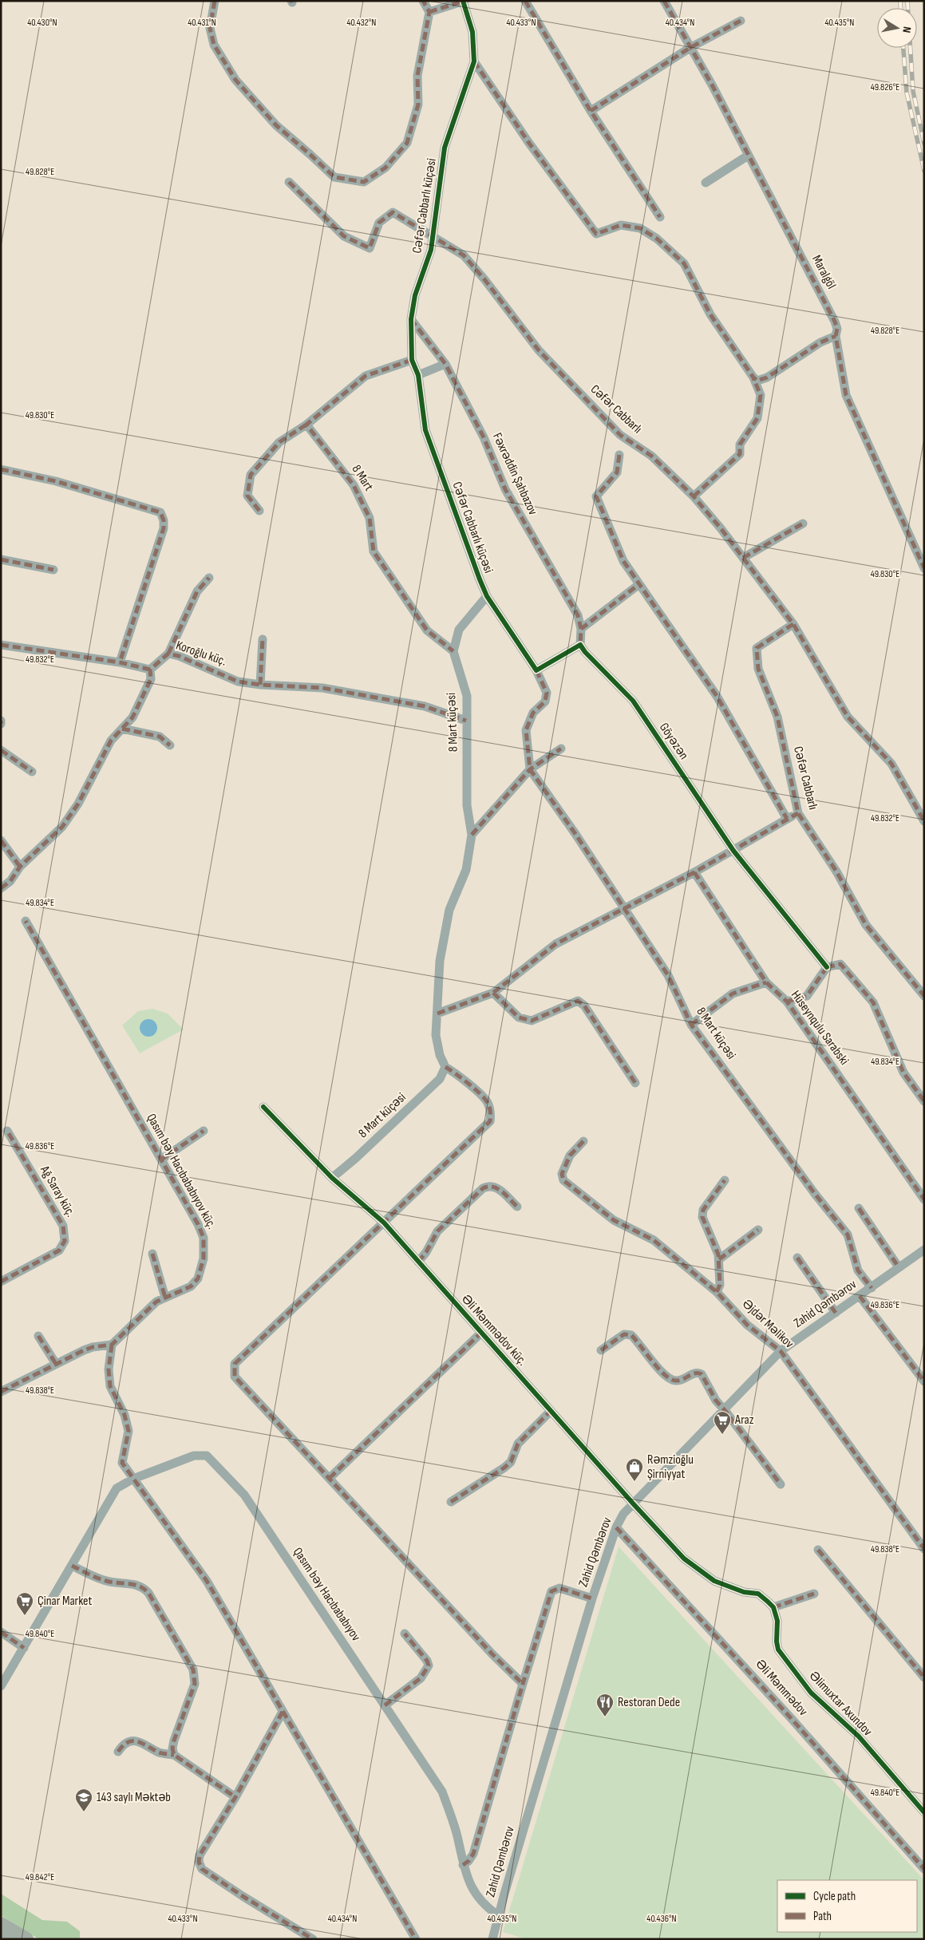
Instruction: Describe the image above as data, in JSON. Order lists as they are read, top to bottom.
{
  "streets": {
    "street": [
      "Cəfər Cabbarlı küçəsi",
      "Maralgöl",
      "Cəfər Cabbarlı",
      "Fəxrəddin Şahbazov",
      "8 Mart",
      "Koroğlu küç.",
      "8 Mart küçəsi",
      "Göyəzən",
      "Hüseynqulu Sarabski",
      "Qasım bəy Hacıbababıyov küç.",
      "Ağ Saray küç.",
      "Zahid Qəmbərov",
      "Əjdər Məlikov",
      "Əli Məmmədov küç.",
      "Qasım bəy Hacıbababıyov",
      "Əli Məmmədov",
      "Əlimuxtar Axundov"
    ]
  },
  "crossings": [
    ["Cəfər Cabbarlı küçəsi", "Cəfər Cabbarlı"],
    ["Cəfər Cabbarlı küçəsi", "Fəxrəddin Şahbazov"],
    ["Fəxrəddin Şahbazov", "Göyəzən"],
    ["8 Mart", "8 Mart küçəsi"],
    ["Koroğlu küç.", "8 Mart küçəsi"],
    ["8 Mart küçəsi", "Zahid Qəmbərov"],
    ["8 Mart küçəsi", "Əli Məmmədov küç."],
    ["Zahid Qəmbərov", "Əjdər Məlikov"],
    ["Zahid Qəmbərov", "Əli Məmmədov küç."],
    ["Zahid Qəmbərov", "Qasım bəy Hacıbababıyov"],
    ["Zahid Qəmbərov", "Əli Məmmədov"]
  ],
  "places": {
    "supermarket": ["Araz", "Çinar Market"],
    "shop": ["Rəmzioğlu Şirniyyat"],
    "restaurant": ["Restoran Dede"],
    "school or university": ["143 saylı Məktəb"]
  },
  "legend": ["Cycle path", "Path"],
  "north": "right",
  "coordinates": [
    "40.430°N",
    "40.431°N",
    "40.433°N",
    "40.432°N",
    "40.434°N",
    "40.435°N",
    "49.826°E",
    "49.828°E",
    "49.830°E",
    "49.832°E",
    "49.834°E",
    "49.836°E",
    "49.838°E",
    "49.840°E",
    "49.842°E",
    "40.436°N"
  ]
}
